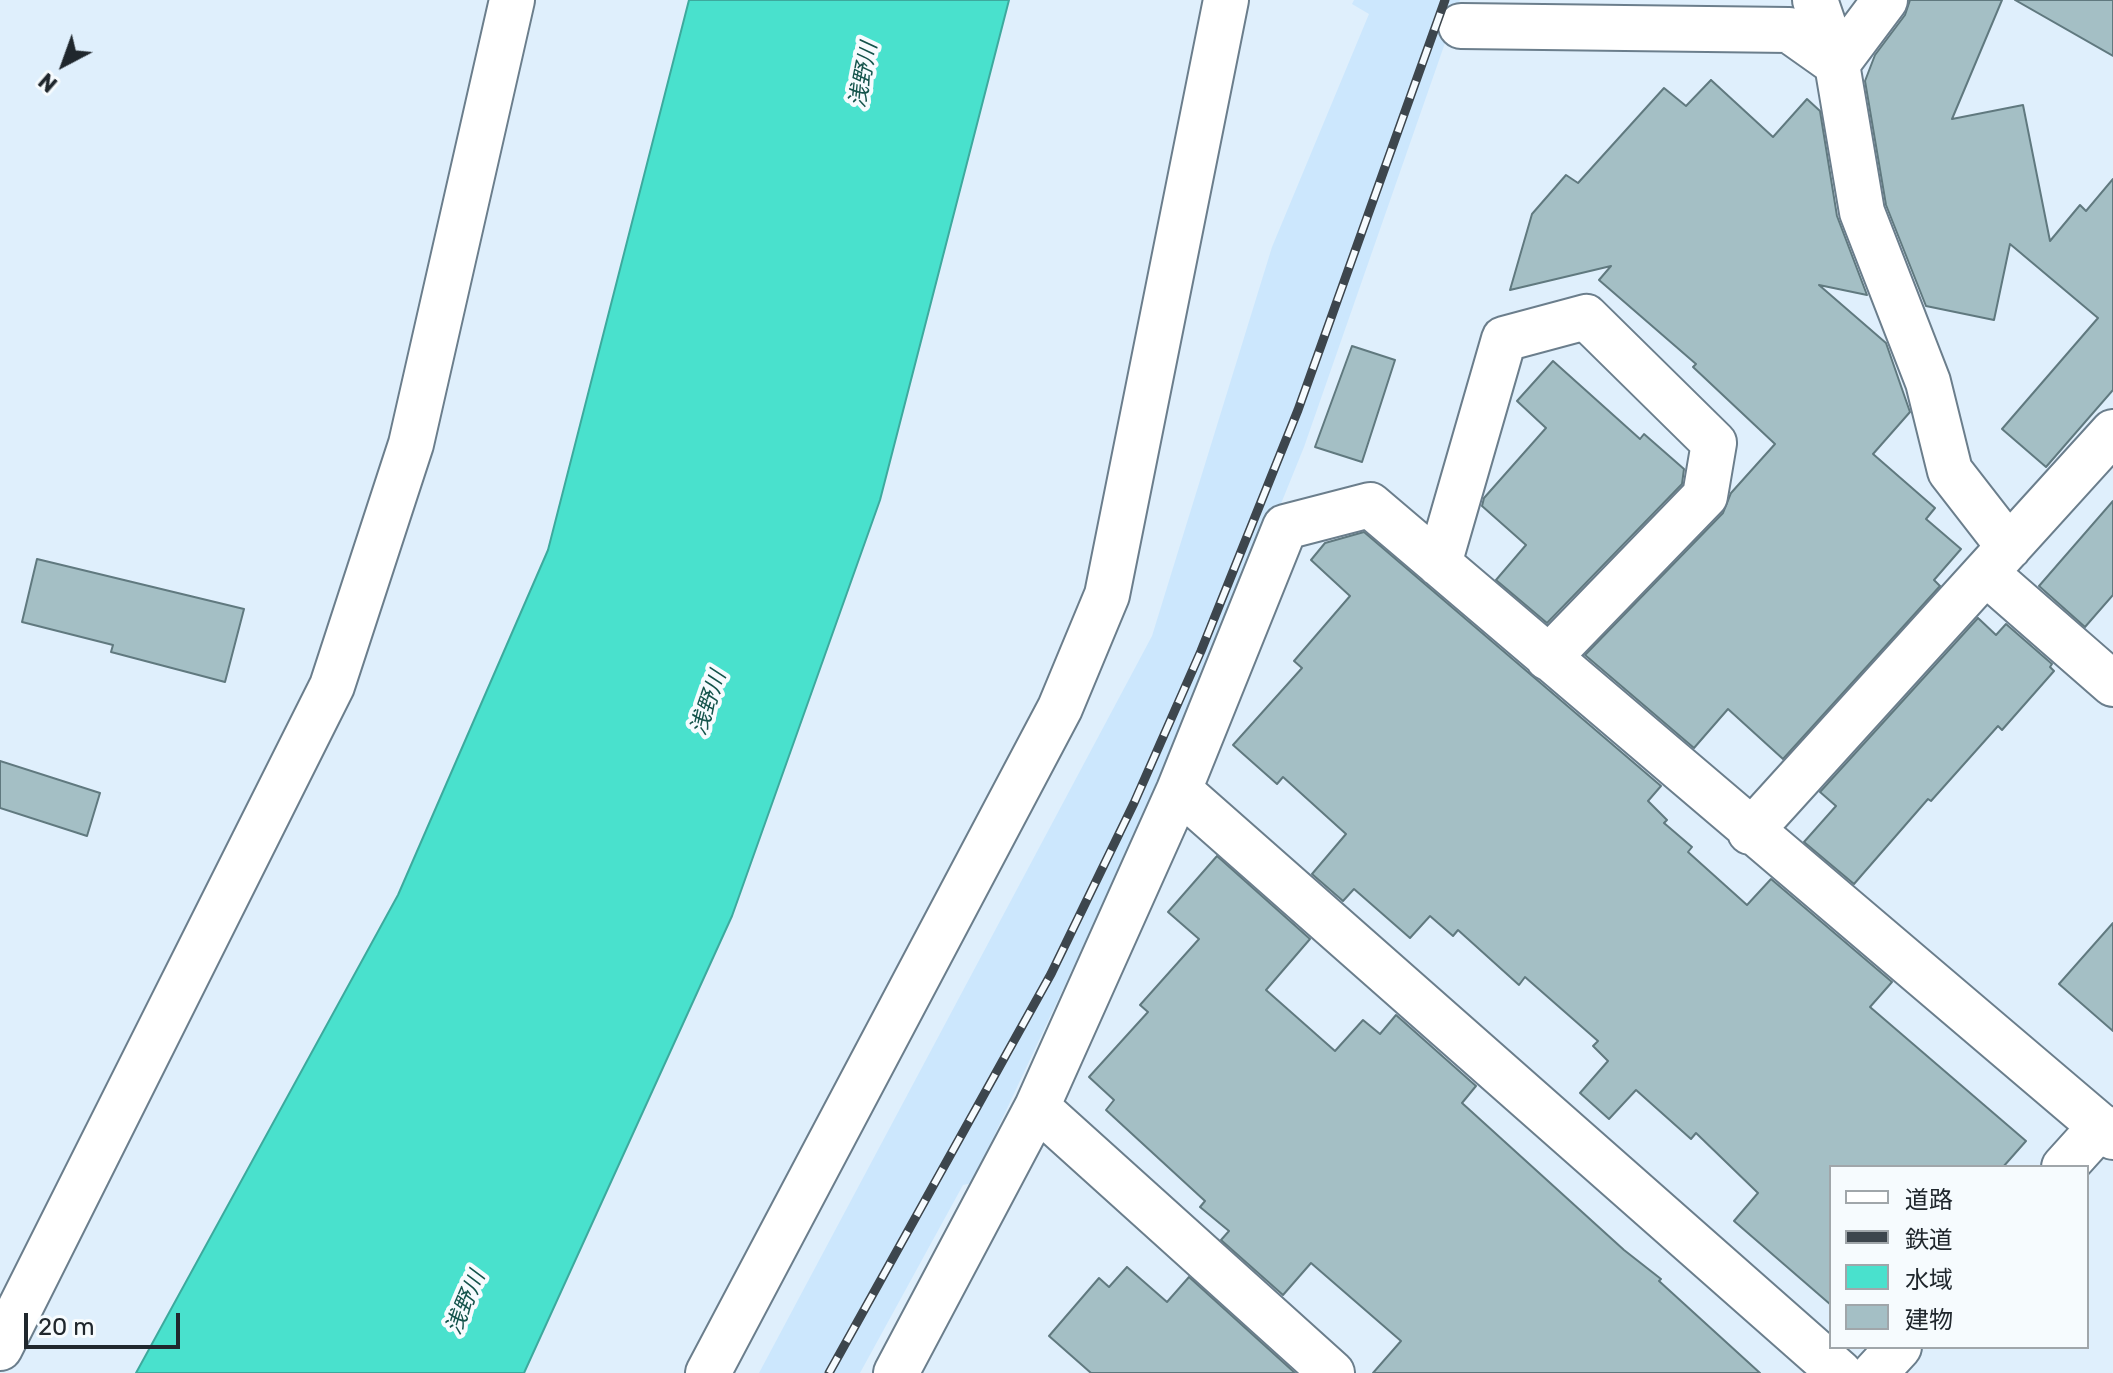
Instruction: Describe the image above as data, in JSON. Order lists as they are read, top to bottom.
{
  "water": ["浅野川"],
  "legend": [
    "道路",
    "鉄道",
    "水域",
    "建物"
  ],
  "scale_bar": "20 m",
  "north": "bottom left"
}
